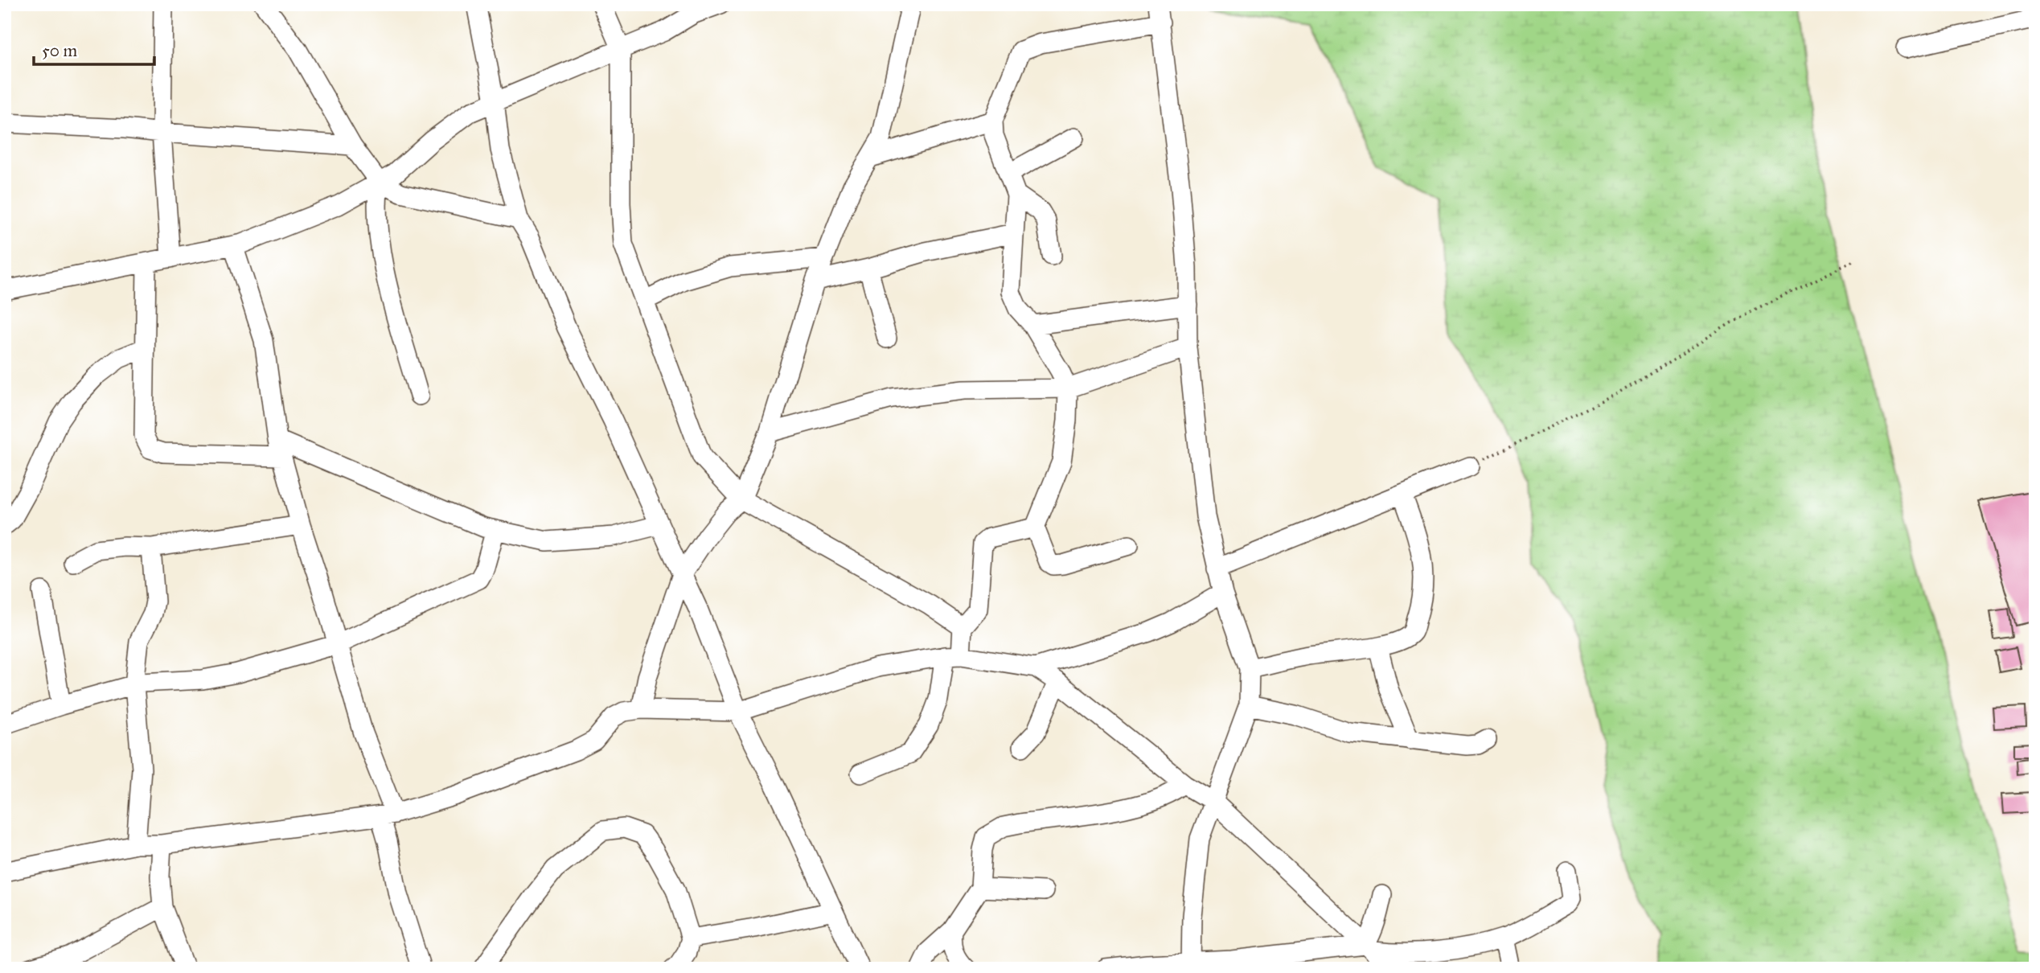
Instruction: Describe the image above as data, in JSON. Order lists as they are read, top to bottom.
{
  "scale_bar": "50 m"
}
